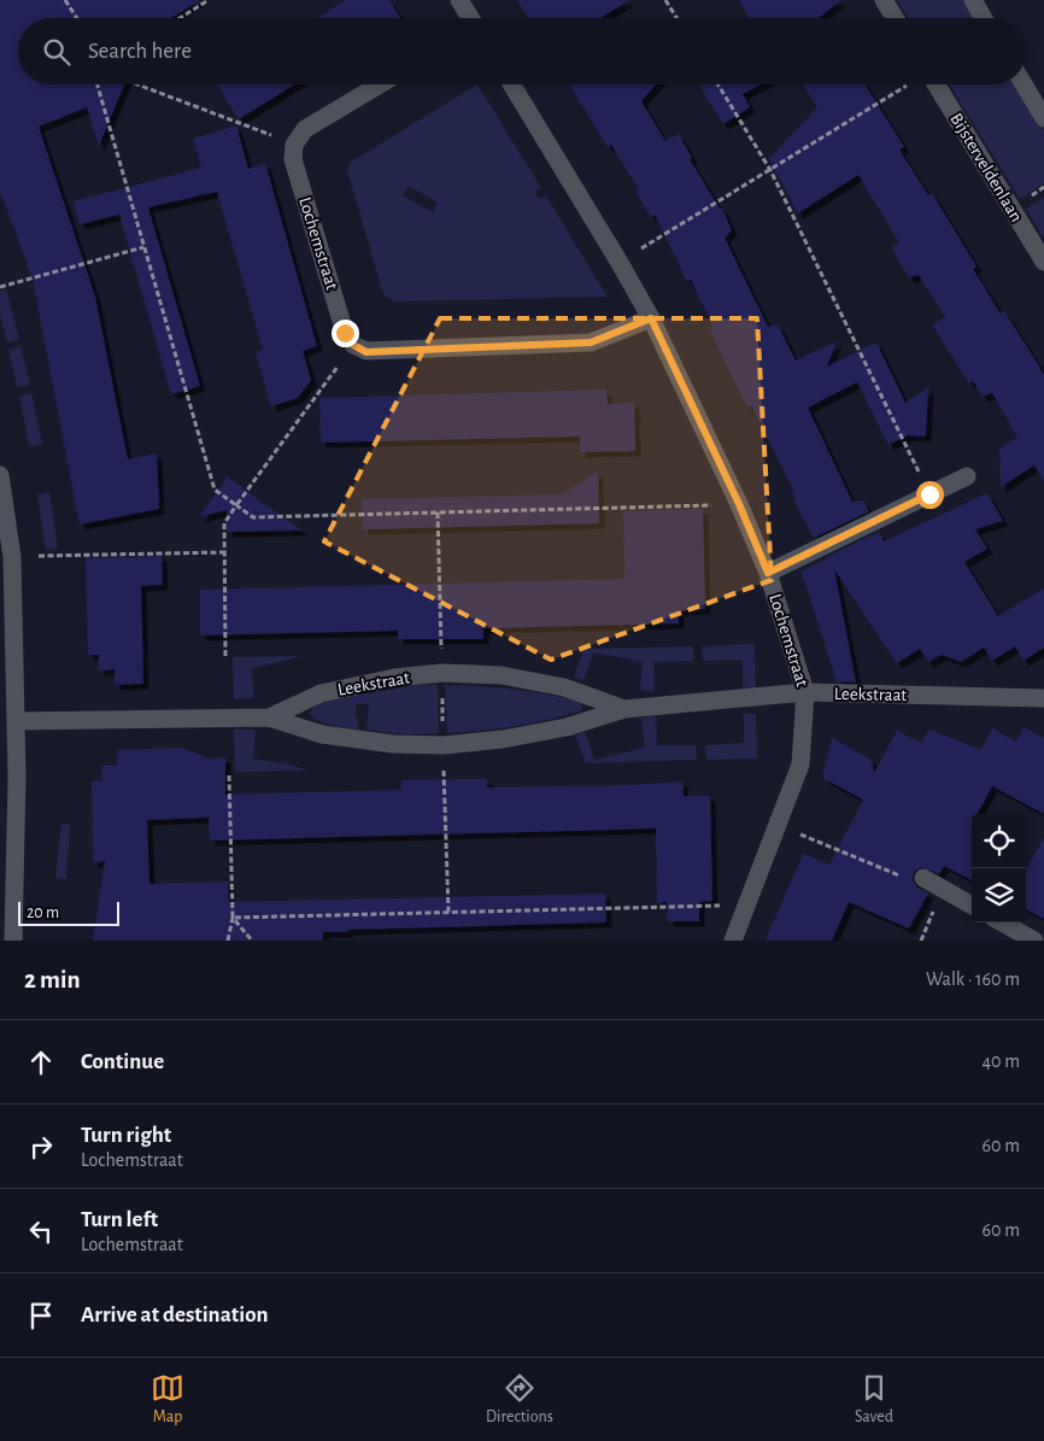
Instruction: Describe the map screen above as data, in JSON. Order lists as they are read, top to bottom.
{
  "streets": {
    "street": ["Bijsterveldenlaan", "Lochemstraat", "Leekstraat"]
  },
  "crossings": [
    ["Lochemstraat", "Leekstraat"]
  ],
  "scale_bar": "20 m",
  "page": {
    "search": "Search here",
    "scale": "20 m",
    "heading": ["2 min", "Walk · 160 m"],
    "list": [
      ["Continue", "40 m"],
      ["Turn right", "Lochemstraat", "60 m"],
      ["Turn left", "Lochemstraat", "60 m"],
      "Arrive at destination"
    ],
    "nav": ["Map", "Directions", "Saved"]
  }
}
